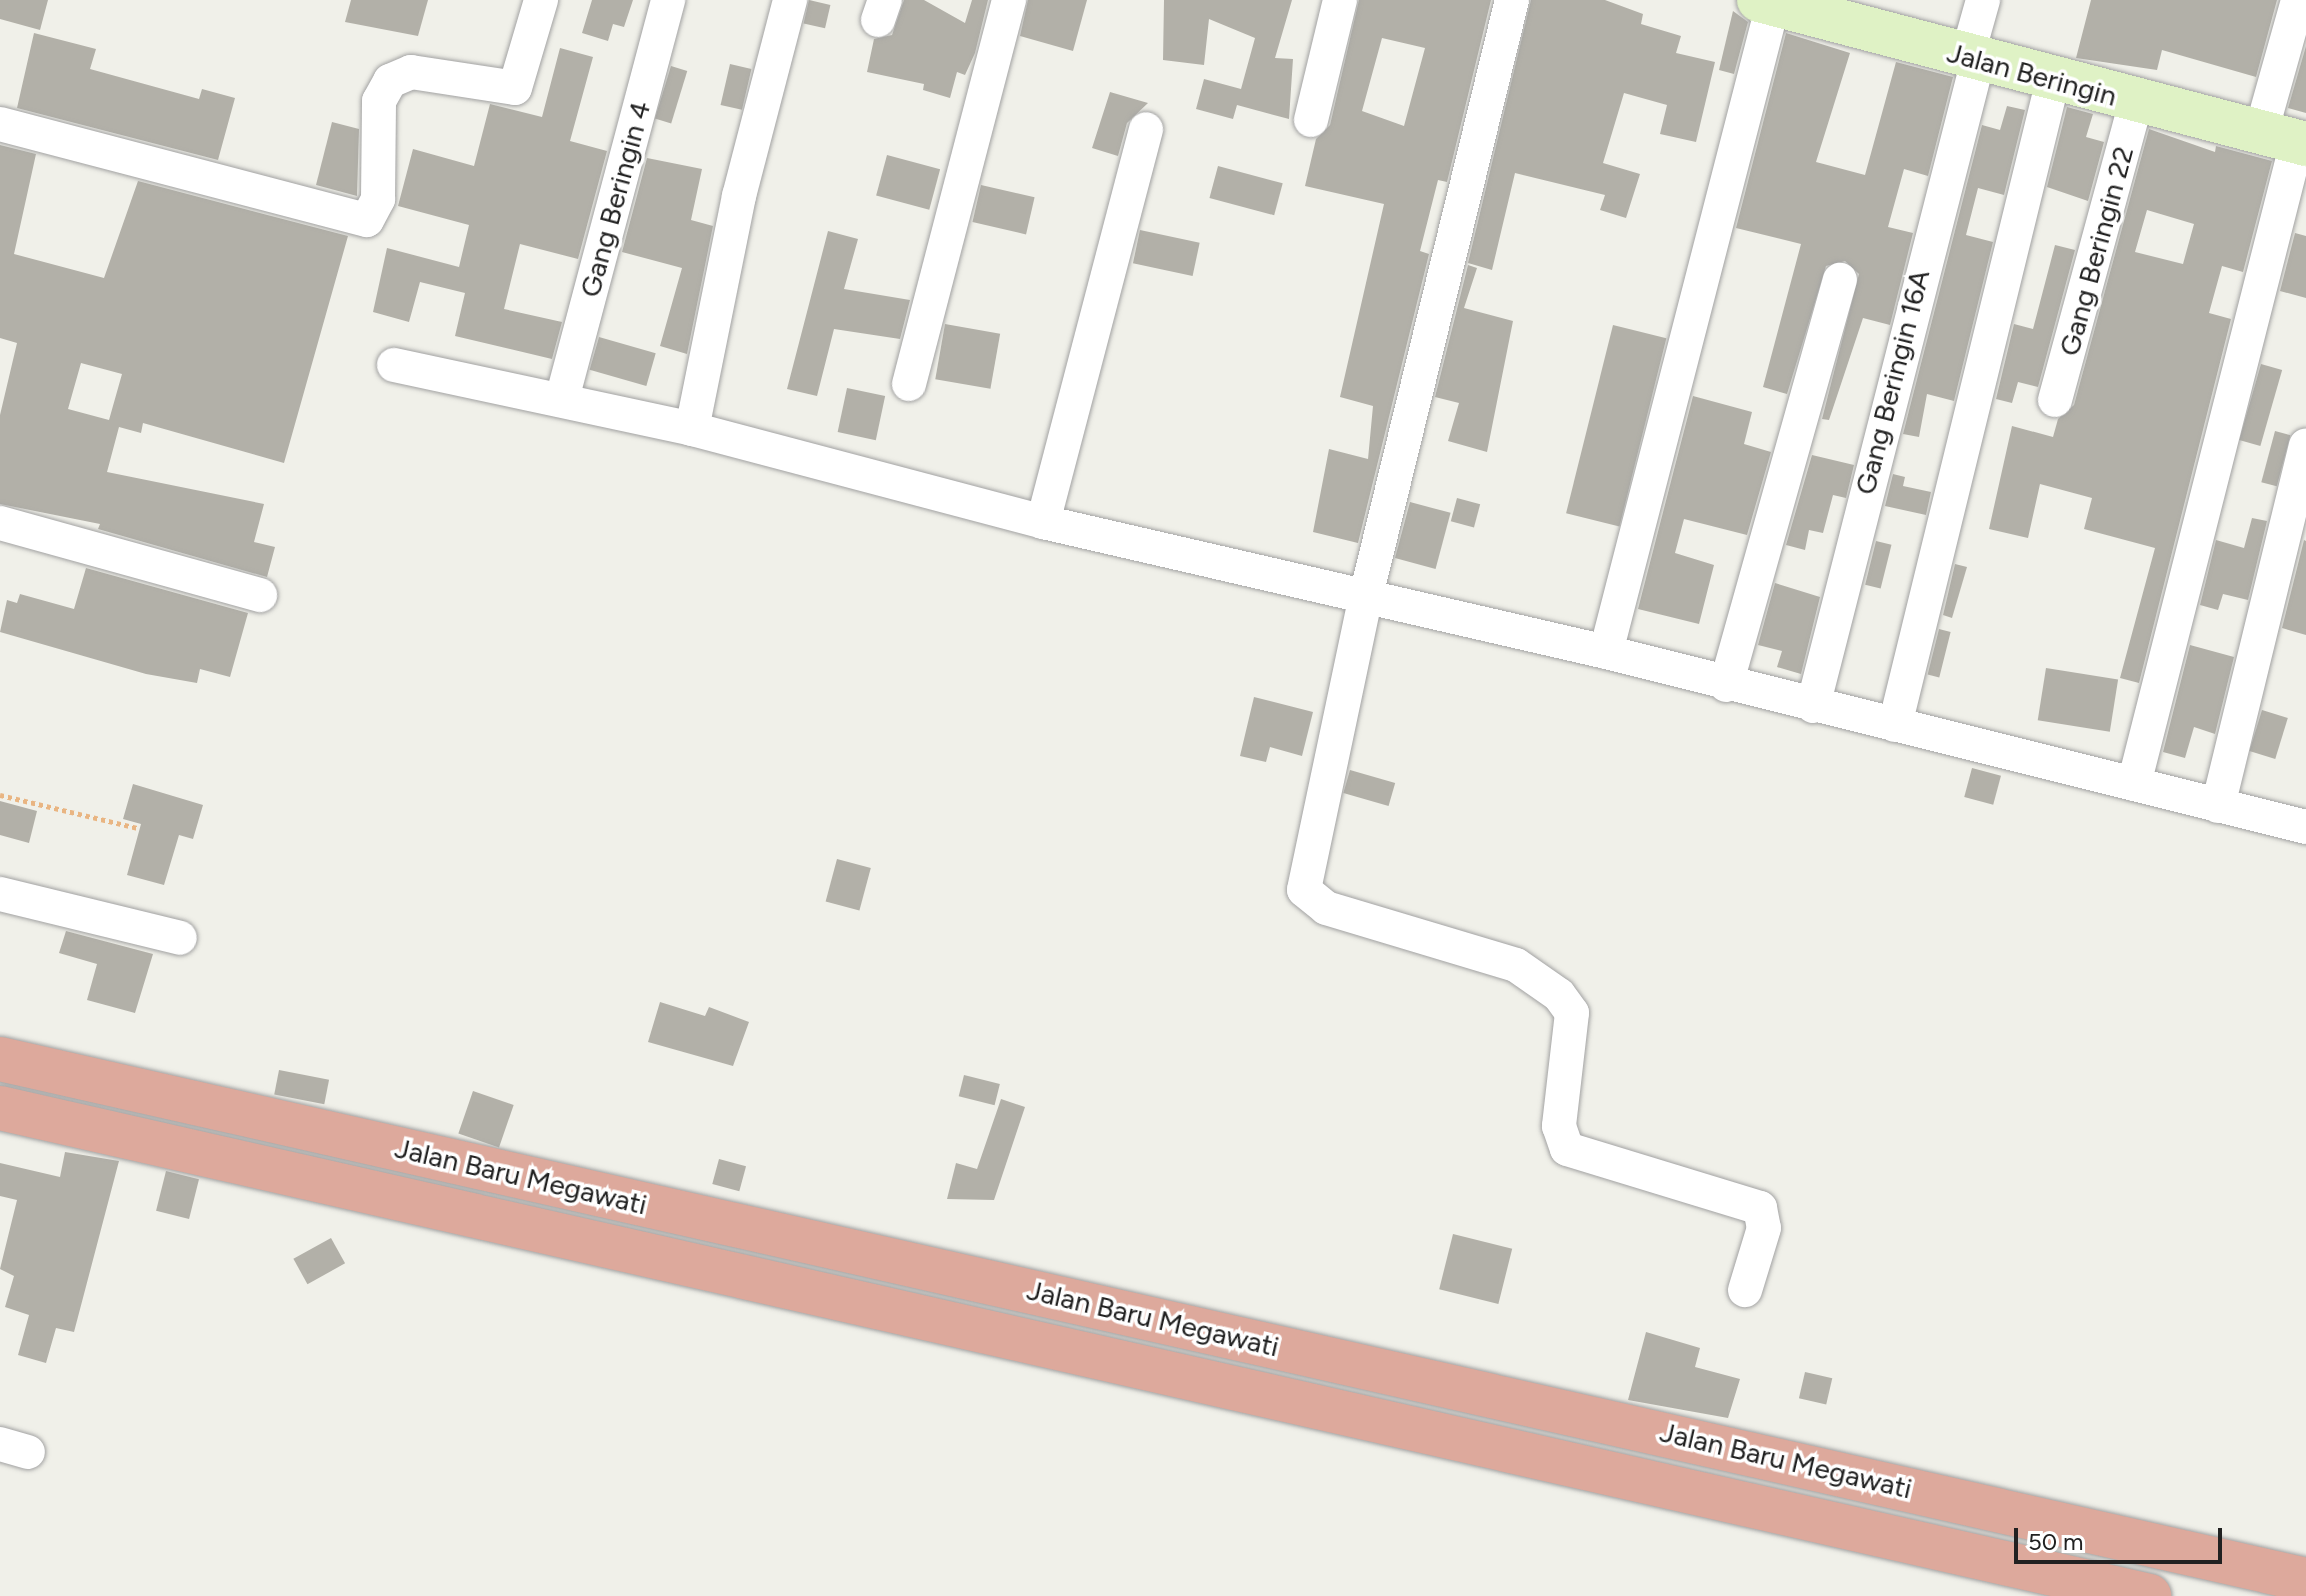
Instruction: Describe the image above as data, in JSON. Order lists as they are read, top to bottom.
{
  "streets": {
    "highway": ["Jalan Baru Megawati"],
    "street": [
      "Jalan Beringin",
      "Gang Beringin 4",
      "Gang Beringin 22",
      "Gang Beringin 16A"
    ]
  },
  "crossings": [
    ["Jalan Beringin", "Gang Beringin 22"],
    ["Jalan Beringin", "Gang Beringin 16A"]
  ],
  "scale_bar": "50 m"
}
